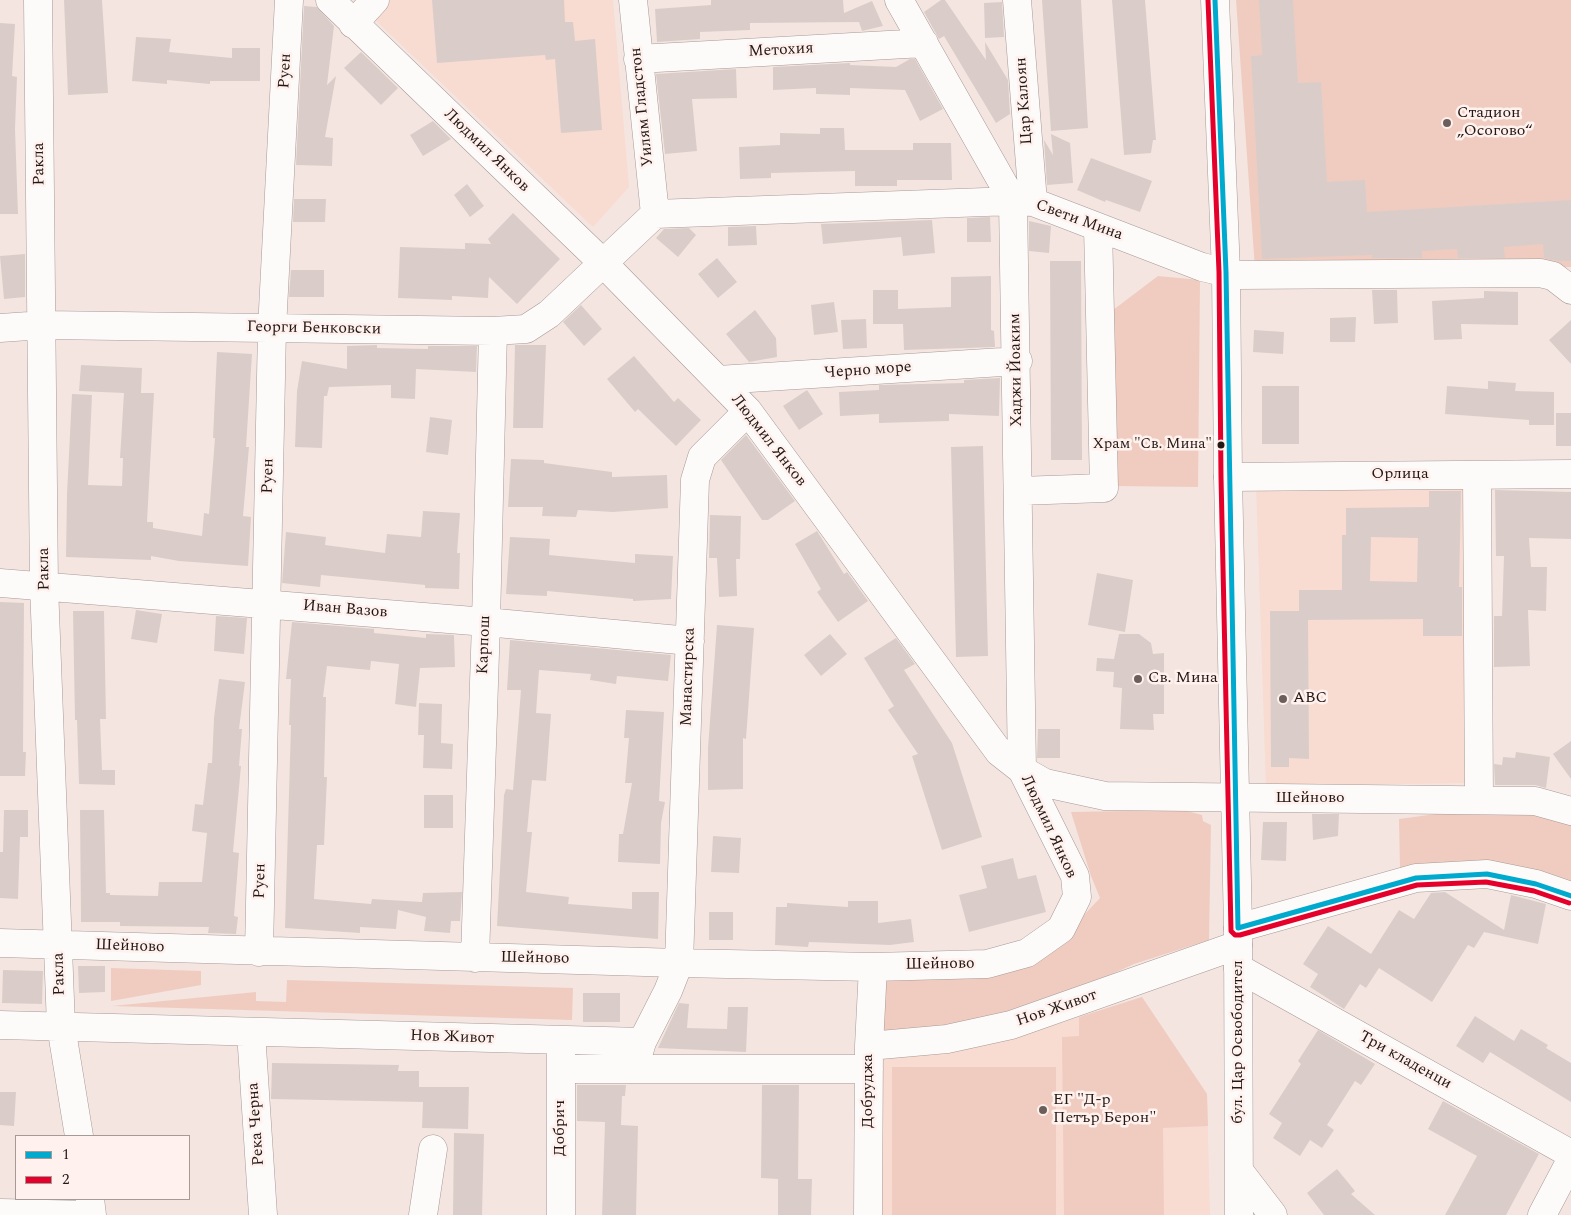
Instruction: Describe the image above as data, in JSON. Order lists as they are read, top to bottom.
{
  "streets": {
    "street": [
      "Метохия",
      "Руен",
      "Цар Калоян",
      "Уилям Гладстон",
      "Людмил Янков",
      "Ракла",
      "Свети Мина",
      "Георги Бенковски",
      "Хаджи Йоаким",
      "Черно море",
      "Орлица",
      "Иван Вазов",
      "Карпош",
      "Манастирска",
      "Шейново",
      "Нов Живот",
      "бул. Цар Освободител",
      "Три кладенци",
      "Добруджа",
      "Река Черна",
      "Добрич"
    ]
  },
  "crossings": [
    ["Метохия", "Уилям Гладстон"],
    ["Метохия", "Хаджи Йоаким"],
    ["Руен", "Георги Бенковски"],
    ["Руен", "Иван Вазов"],
    ["Руен", "Шейново"],
    ["Цар Калоян", "Свети Мина"],
    ["Цар Калоян", "Хаджи Йоаким"],
    ["Уилям Гладстон", "Свети Мина"],
    ["Людмил Янков", "Георги Бенковски"],
    ["Людмил Янков", "Хаджи Йоаким"],
    ["Людмил Янков", "Черно море"],
    ["Людмил Янков", "Манастирска"],
    ["Людмил Янков", "Шейново"],
    ["Ракла", "Георги Бенковски"],
    ["Ракла", "Иван Вазов"],
    ["Ракла", "Шейново"],
    ["Ракла", "Нов Живот"],
    ["Свети Мина", "Хаджи Йоаким"],
    ["Свети Мина", "бул. Цар Освободител"],
    ["Георги Бенковски", "Карпош"],
    ["Хаджи Йоаким", "Черно море"],
    ["Хаджи Йоаким", "Шейново"],
    ["Орлица", "бул. Цар Освободител"],
    ["Иван Вазов", "Карпош"],
    ["Иван Вазов", "Манастирска"],
    ["Карпош", "Шейново"],
    ["Манастирска", "Шейново"],
    ["Манастирска", "Нов Живот"],
    ["Шейново", "бул. Цар Освободител"],
    ["Шейново", "Добруджа"],
    ["Нов Живот", "бул. Цар Освободител"],
    ["Нов Живот", "Три кладенци"],
    ["Нов Живот", "Добруджа"],
    ["Нов Живот", "Река Черна"],
    ["Нов Живот", "Добрич"],
    ["бул. Цар Освободител", "Три кладенци"]
  ],
  "places": [
    "Стадион „Осогово“",
    "Храм \"Св. Мина\"",
    "Св. Мина",
    "ABC",
    "ЕГ \"Д-р Петър Берон\""
  ],
  "lines": ["transit line 1", "transit line 2"],
  "legend": ["1", "2"]
}
